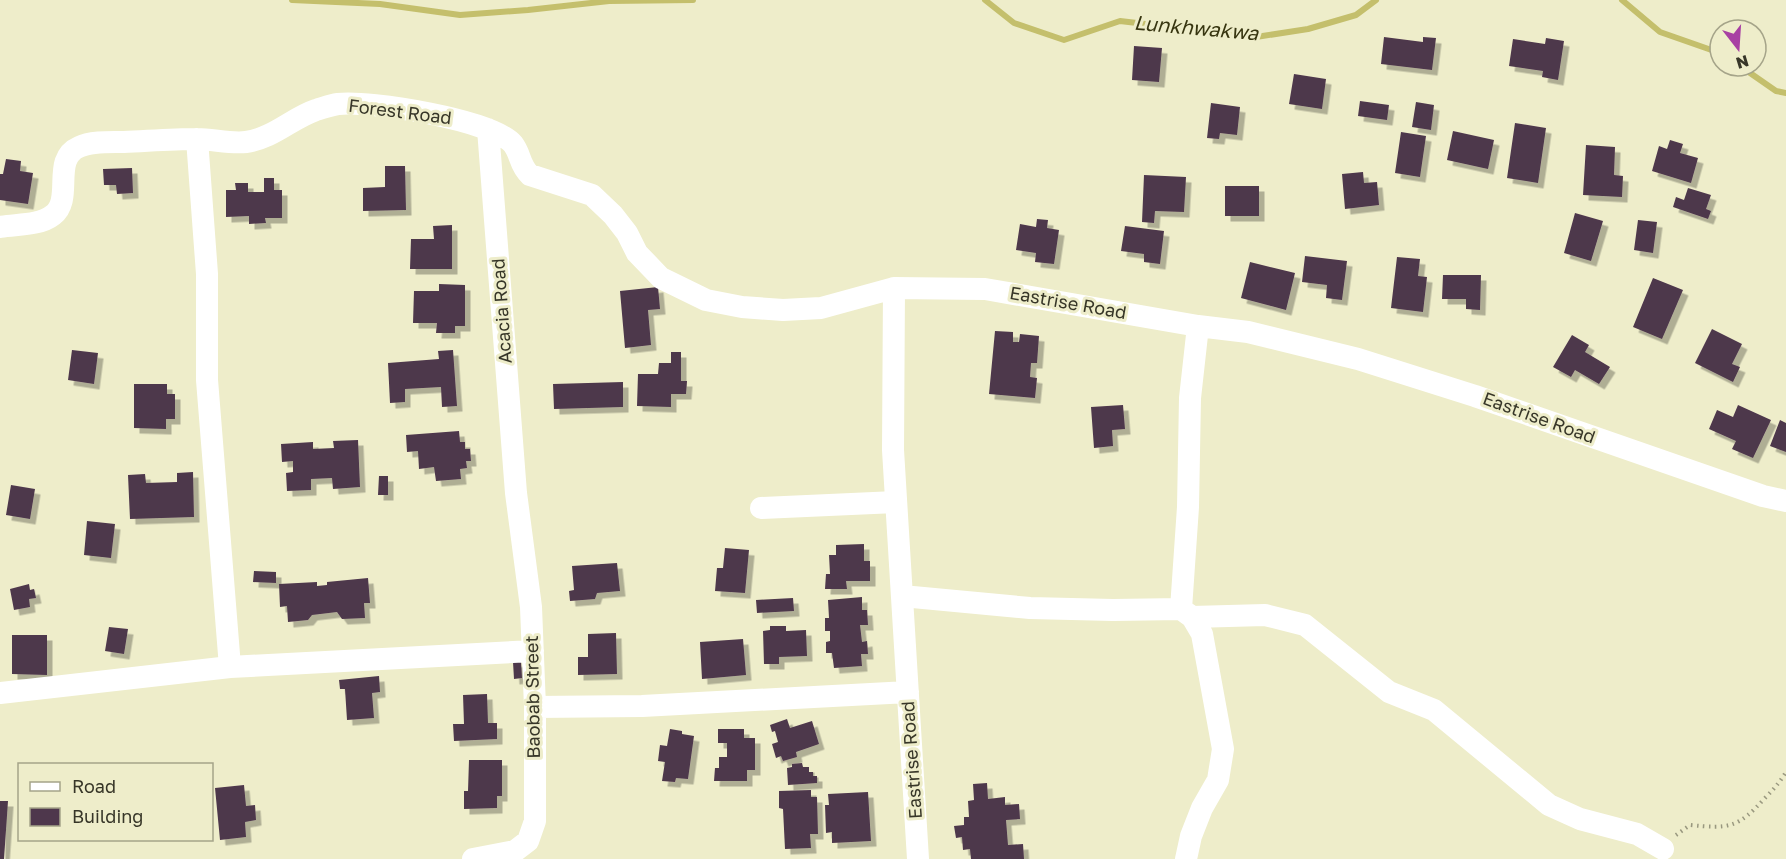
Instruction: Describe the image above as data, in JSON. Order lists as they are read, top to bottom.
{
  "streets": {
    "street": [
      "Forest Road",
      "Eastrise Road",
      "Acacia Road",
      "Baobab Street"
    ]
  },
  "crossings": [
    ["Forest Road", "Eastrise Road"],
    ["Forest Road", "Acacia Road"],
    ["Acacia Road", "Baobab Street"]
  ],
  "water": ["Lunkhwakwa"],
  "legend": ["Road", "Building"],
  "north": "bottom"
}
